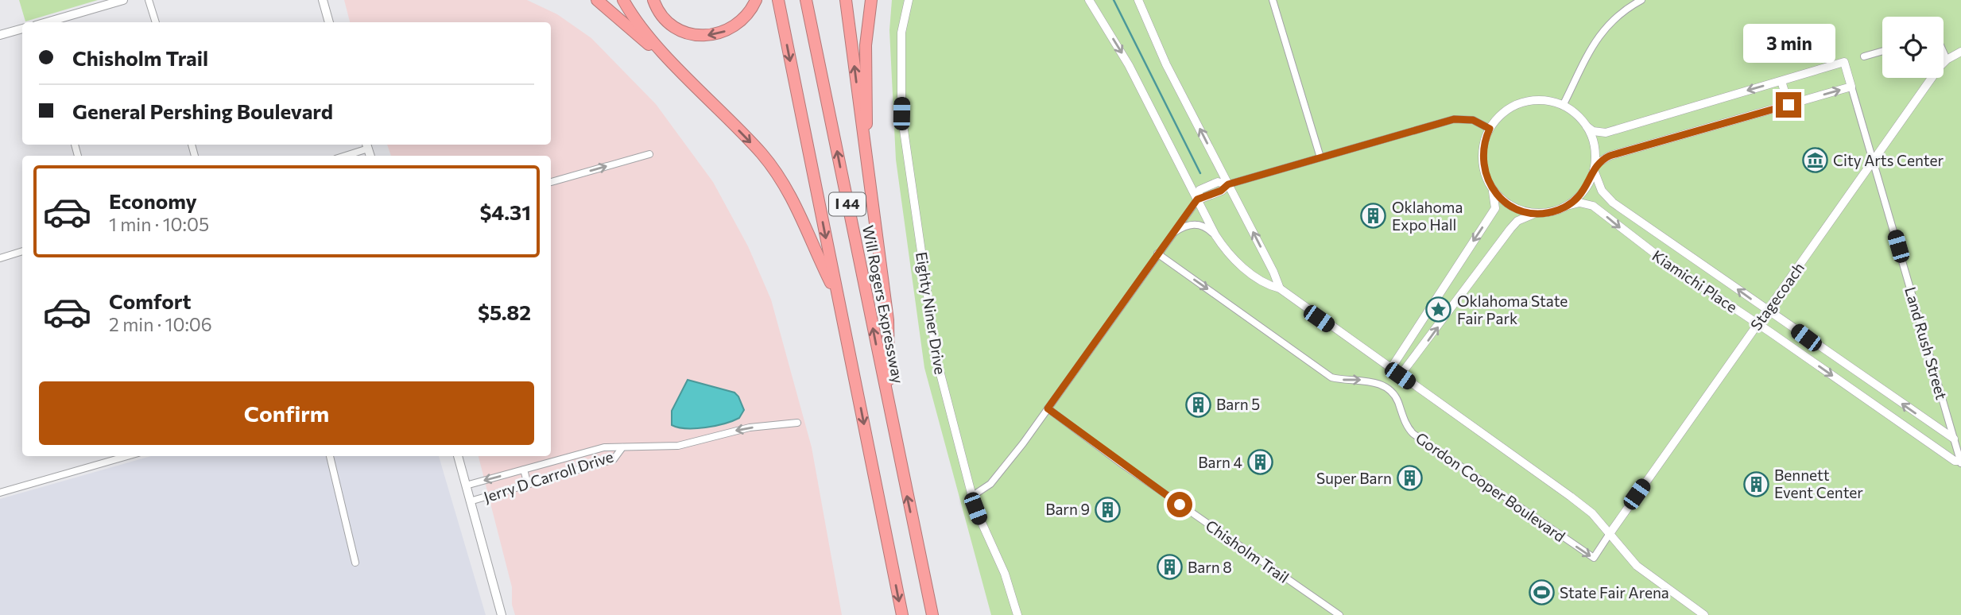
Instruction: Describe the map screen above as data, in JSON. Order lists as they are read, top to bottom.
{
  "streets": {
    "highway": ["I 44", "Will Rogers Expressway"],
    "street": [
      "Kiamichi Place",
      "Stagecoach",
      "Eighty Niner Drive",
      "Land Rush Street",
      "Jerry D Carroll Drive",
      "Gordon Cooper Boulevard",
      "Chisholm Trail"
    ]
  },
  "crossings": [
    ["Kiamichi Place", "Stagecoach"],
    ["Kiamichi Place", "Land Rush Street"],
    ["Stagecoach", "Land Rush Street"],
    ["Stagecoach", "Gordon Cooper Boulevard"]
  ],
  "one_way": ["Jerry D Carroll Drive"],
  "places": {
    "museum": ["City Arts Center"],
    "building": [
      "Oklahoma Expo Hall",
      "Barn 5",
      "Barn 4",
      "Super Barn",
      "Bennett Event Center",
      "Barn 9",
      "Barn 8"
    ],
    "place": ["Oklahoma State Fair Park"],
    "sports": ["State Fair Arena"]
  },
  "page": {
    "banner": ["Chisholm Trail", "General Pershing Boulevard"],
    "bubble": "3 min",
    "list": [
      {
        "name": "Economy",
        "note": "1 min · 10:05",
        "value": "$4.31"
      },
      {
        "name": "Comfort",
        "note": "2 min · 10:06",
        "value": "$5.82"
      }
    ],
    "buttons": "Confirm"
  }
}
